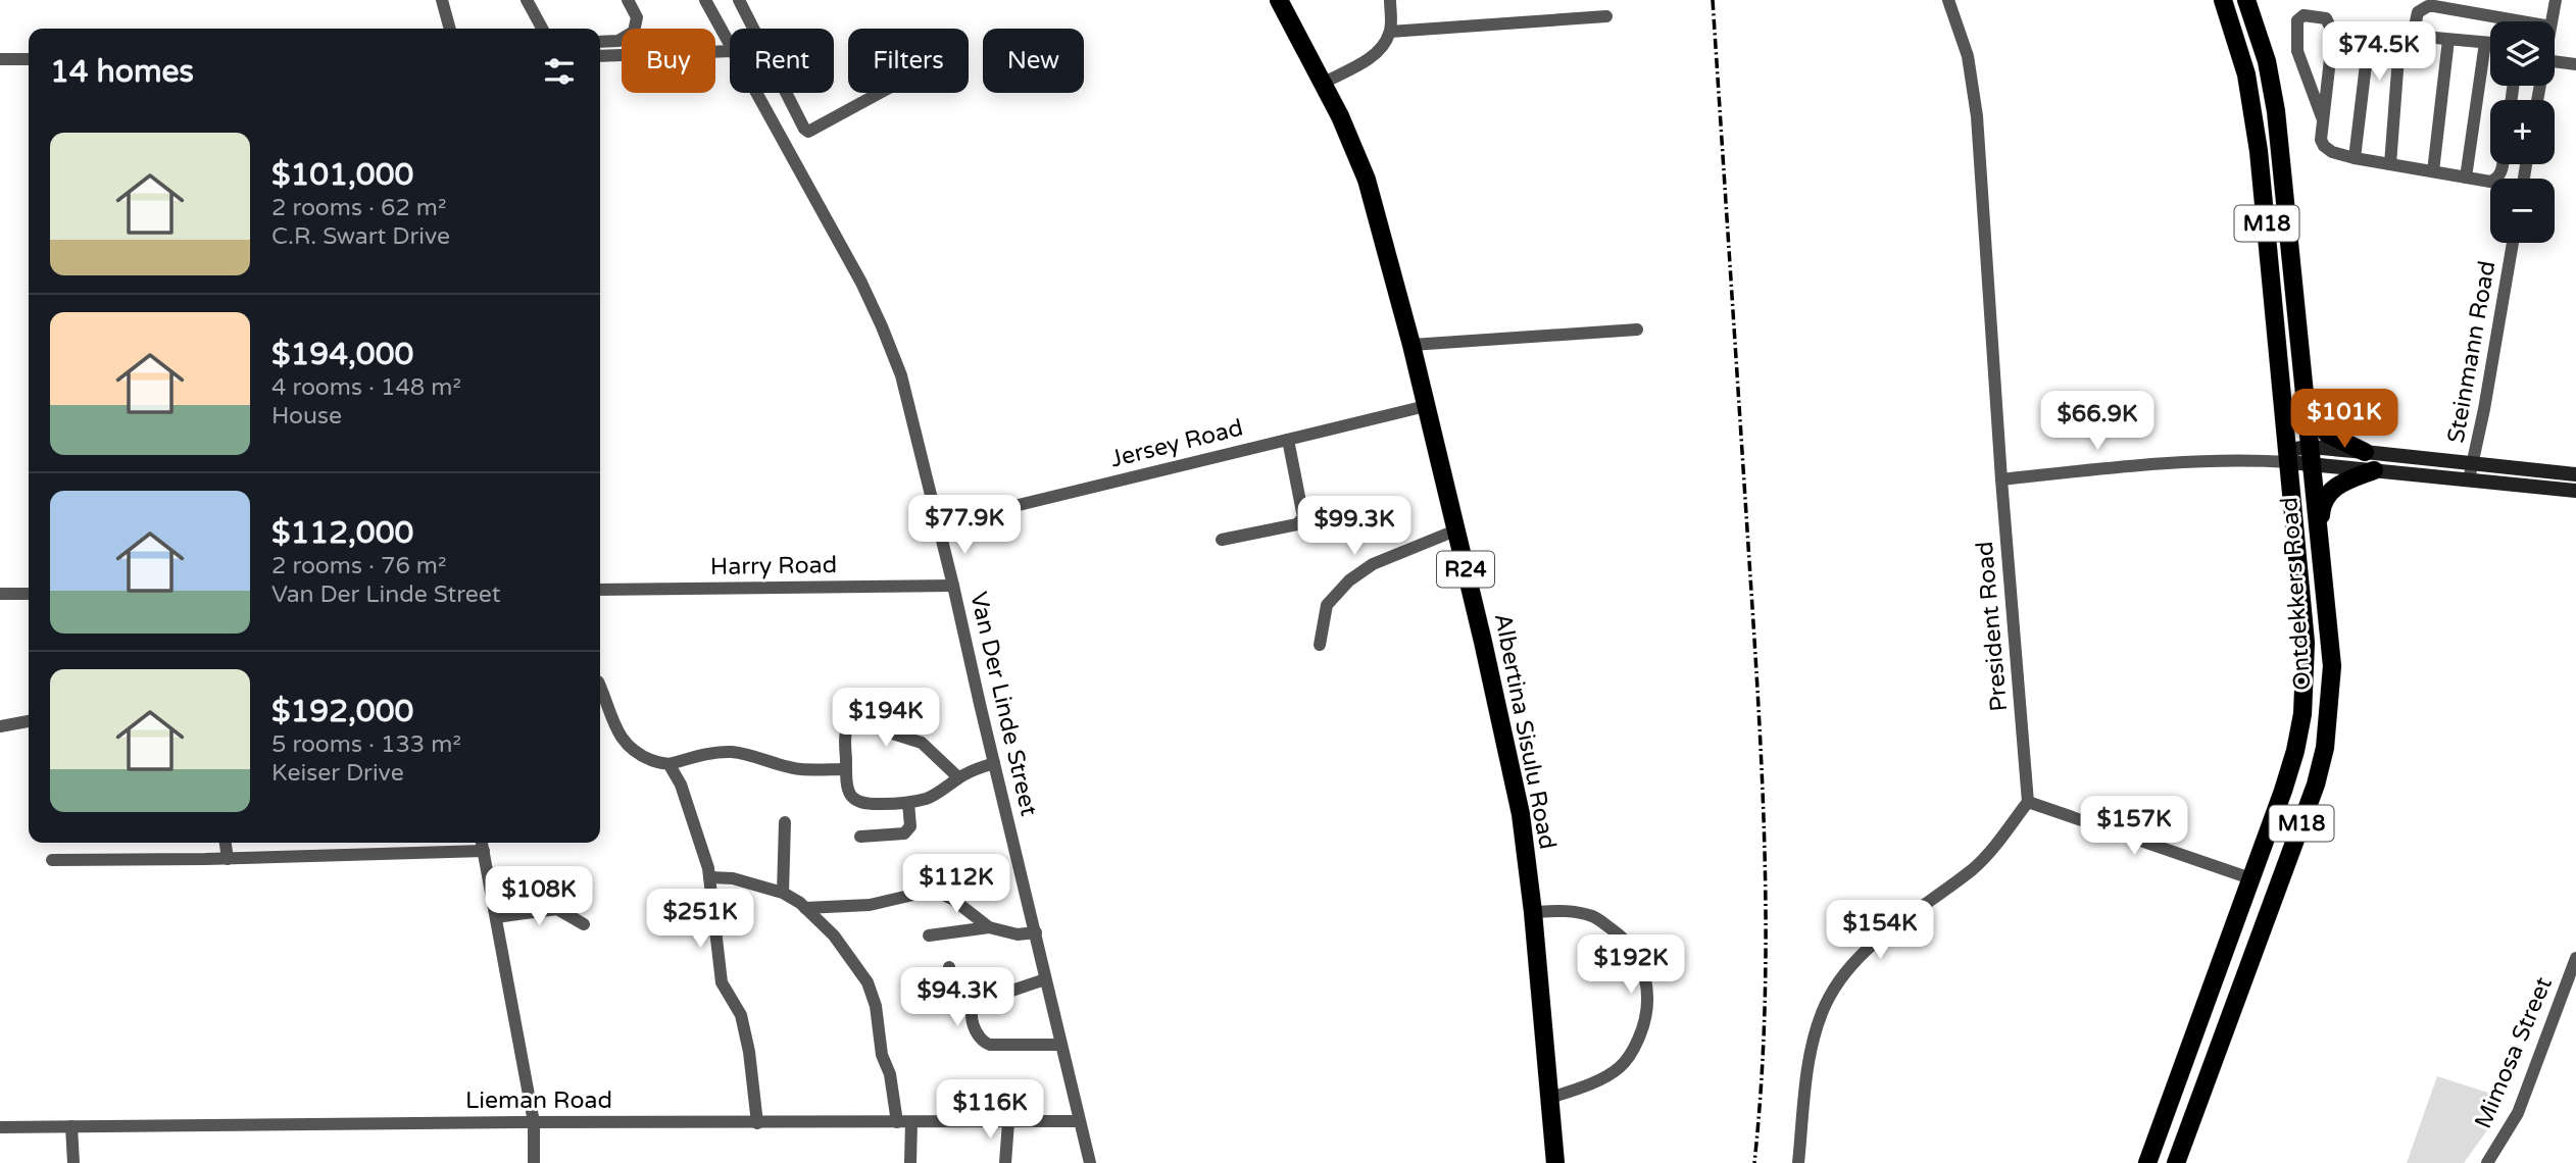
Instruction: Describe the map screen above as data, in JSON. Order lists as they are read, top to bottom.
{
  "streets": {
    "main road": [
      "M18",
      "R24",
      "Ontdekkers Road",
      "Albertina Sisulu Road"
    ],
    "street": [
      "Steinmann Road",
      "Jersey Road",
      "Harry Road",
      "President Road",
      "Van Der Linde Street",
      "Mimosa Street",
      "Lieman Road"
    ]
  },
  "crossings": [
    ["Jersey Road", "Van Der Linde Street"],
    ["Jersey Road", "Albertina Sisulu Road"],
    ["Harry Road", "Van Der Linde Street"],
    ["Van Der Linde Street", "Lieman Road"]
  ],
  "page": {
    "map_buttons": ["+", "−"],
    "price": [
      "$74.5K",
      "$101K",
      "$66.9K",
      "$77.9K",
      "$99.3K",
      "$194K",
      "$157K",
      "$112K",
      "$108K",
      "$251K",
      "$154K",
      "$192K",
      "$94.3K",
      "$116K"
    ],
    "chip": [
      "Buy",
      "Rent",
      "Filters",
      "New"
    ],
    "heading": "14 homes",
    "list": [
      {
        "name": "$101,000",
        "note": "2 rooms · 62 m² · C.R. Swart Drive"
      },
      {
        "name": "$194,000",
        "note": "4 rooms · 148 m² · House"
      },
      {
        "name": "$112,000",
        "note": "2 rooms · 76 m² · Van Der Linde Street"
      },
      {
        "name": "$192,000",
        "note": "5 rooms · 133 m² · Keiser Drive"
      }
    ]
  }
}
